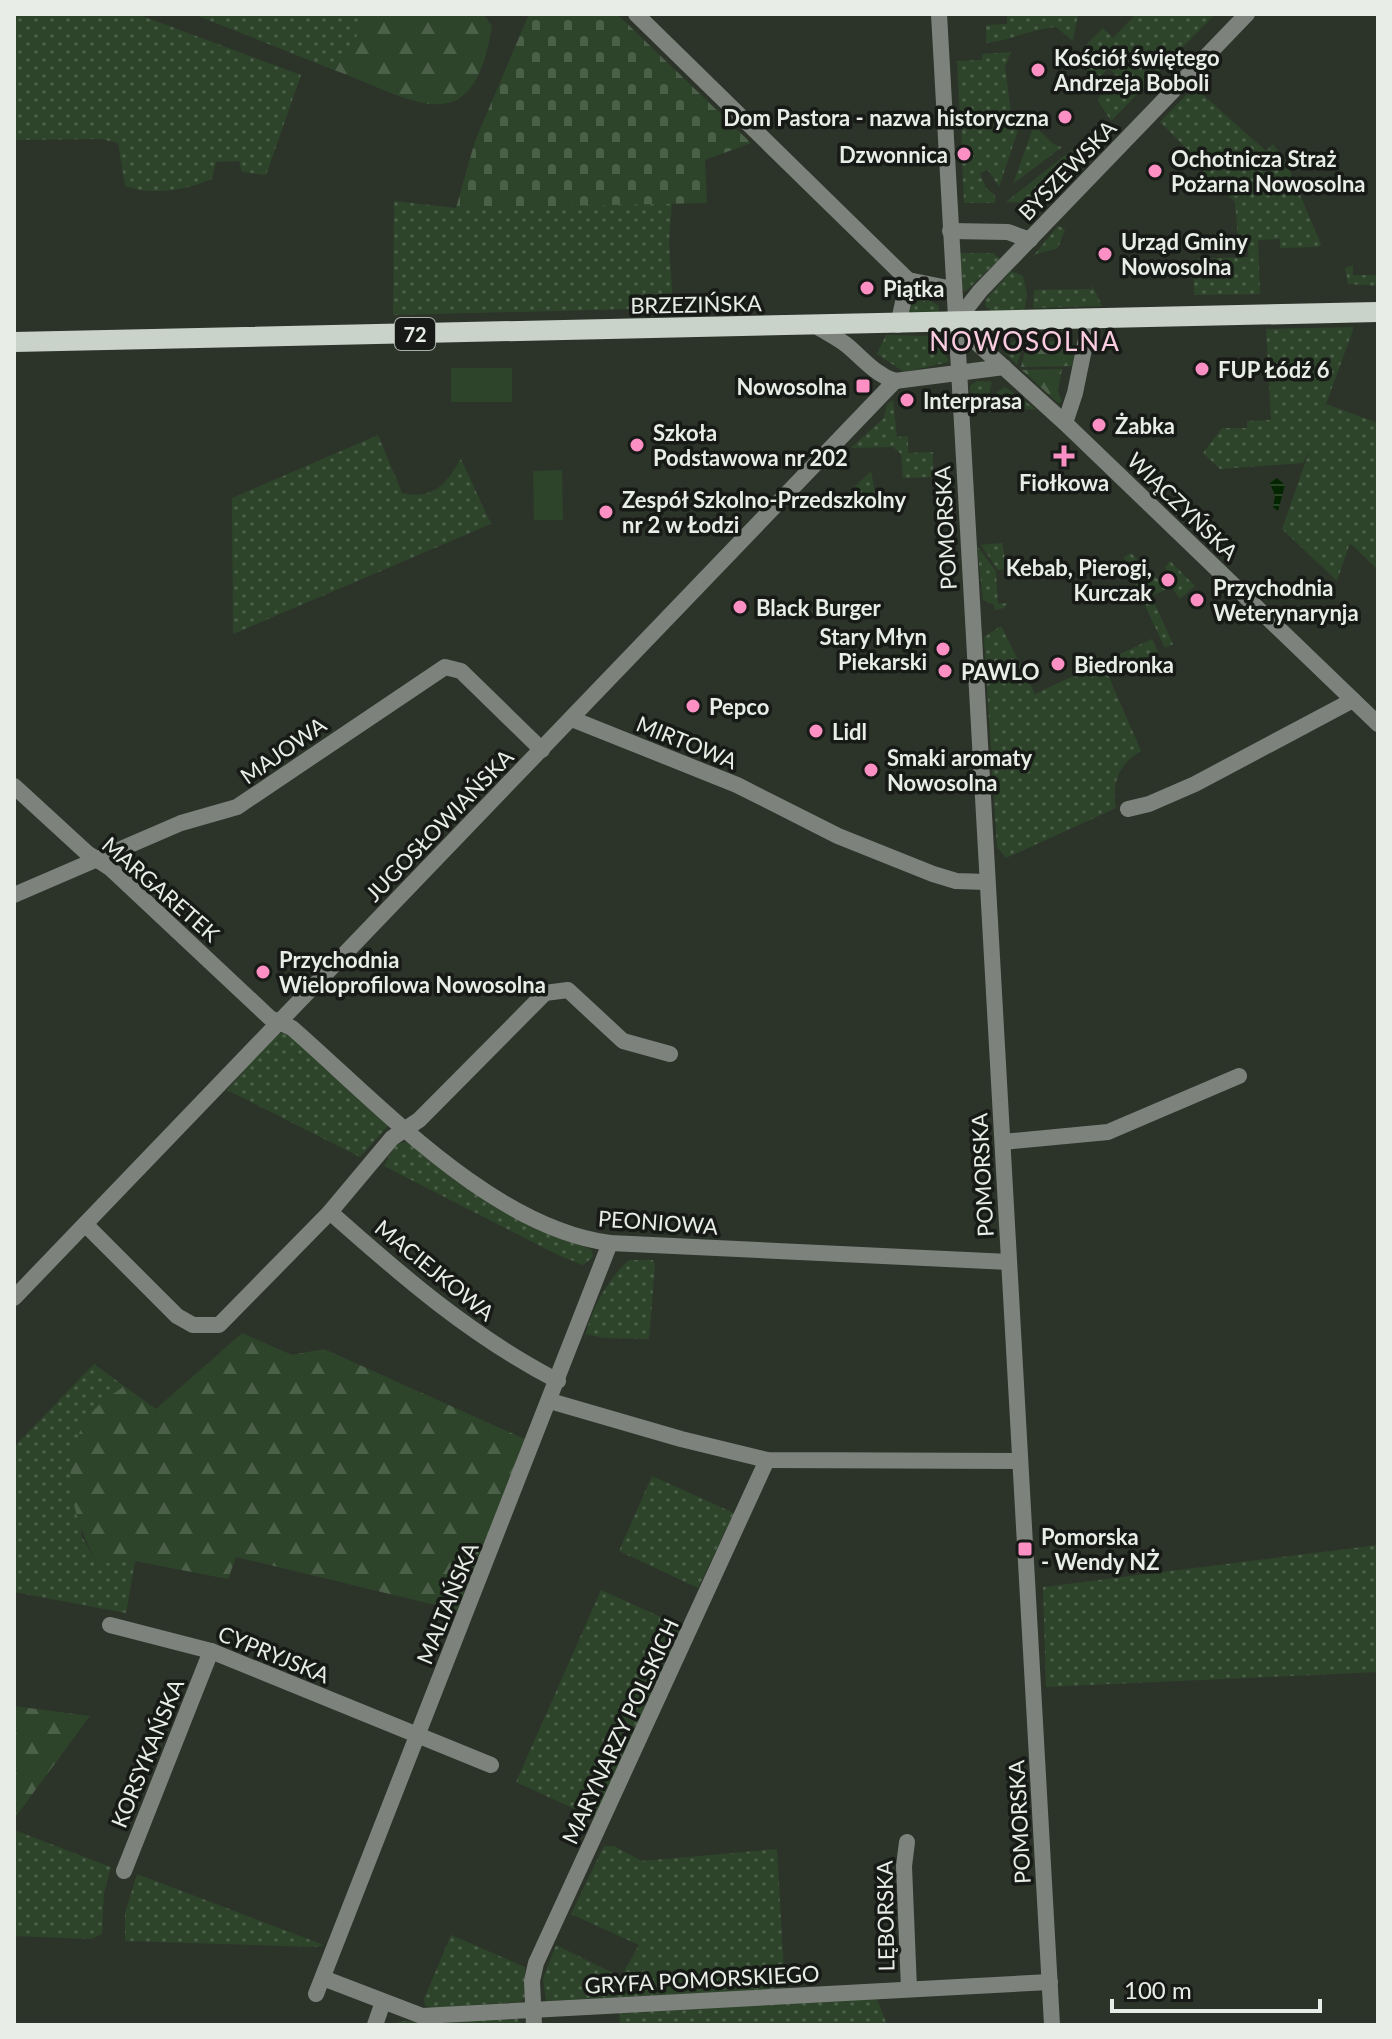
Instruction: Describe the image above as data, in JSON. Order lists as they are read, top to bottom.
{
  "streets": {
    "main road": ["BRZEZIŃSKA", "72"],
    "street": [
      "BYSZEWSKA",
      "WIĄCZYŃSKA",
      "POMORSKA",
      "MIRTOWA",
      "MAJOWA",
      "JUGOSŁOWIAŃSKA",
      "MARGARETEK",
      "PEONIOWA",
      "MACIEJKOWA",
      "MALTAŃSKA",
      "CYPRYJSKA",
      "MARYNARZY POLSKICH",
      "KORSYKAŃSKA",
      "LĘBORSKA",
      "GRYFA POMORSKIEGO"
    ]
  },
  "crossings": [
    ["BYSZEWSKA", "BRZEZIŃSKA"],
    ["BYSZEWSKA", "WIĄCZYŃSKA"],
    ["BYSZEWSKA", "POMORSKA"],
    ["BRZEZIŃSKA", "WIĄCZYŃSKA"],
    ["BRZEZIŃSKA", "POMORSKA"],
    ["WIĄCZYŃSKA", "POMORSKA"],
    ["POMORSKA", "MIRTOWA"],
    ["POMORSKA", "PEONIOWA"],
    ["POMORSKA", "GRYFA POMORSKIEGO"],
    ["MIRTOWA", "JUGOSŁOWIAŃSKA"],
    ["MAJOWA", "JUGOSŁOWIAŃSKA"],
    ["MAJOWA", "MARGARETEK"],
    ["JUGOSŁOWIAŃSKA", "MARGARETEK"],
    ["JUGOSŁOWIAŃSKA", "PEONIOWA"],
    ["MARGARETEK", "PEONIOWA"],
    ["PEONIOWA", "MALTAŃSKA"],
    ["MACIEJKOWA", "MALTAŃSKA"],
    ["MALTAŃSKA", "CYPRYJSKA"],
    ["MALTAŃSKA", "GRYFA POMORSKIEGO"],
    ["CYPRYJSKA", "KORSYKAŃSKA"],
    ["MARYNARZY POLSKICH", "GRYFA POMORSKIEGO"],
    ["LĘBORSKA", "GRYFA POMORSKIEGO"]
  ],
  "districts": ["NOWOSOLNA"],
  "places": {
    "other": [
      "Kościół świętego Andrzeja Boboli",
      "Dom Pastora - nazwa historyczna",
      "Dzwonnica",
      "Ochotnicza Straż Pożarna Nowosolna",
      "Urząd Gminy Nowosolna",
      "Piątka",
      "FUP Łódź 6",
      "Interprasa",
      "Żabka",
      "Szkoła Podstawowa nr 202",
      "Zespół Szkolno-Przedszkolny nr 2 w Łodzi",
      "Kebab, Pierogi, Kurczak",
      "Przychodnia Weterynarynja",
      "Black Burger",
      "Stary Młyn Piekarski",
      "Biedronka",
      "PAWLO",
      "Pepco",
      "Lidl",
      "Smaki aromaty Nowosolna",
      "Przychodnia Wieloprofilowa Nowosolna"
    ],
    "transit": ["Nowosolna", "Pomorska - Wendy NŻ"],
    "health": ["Fiołkowa"]
  },
  "scale_bar": "100 m"
}
